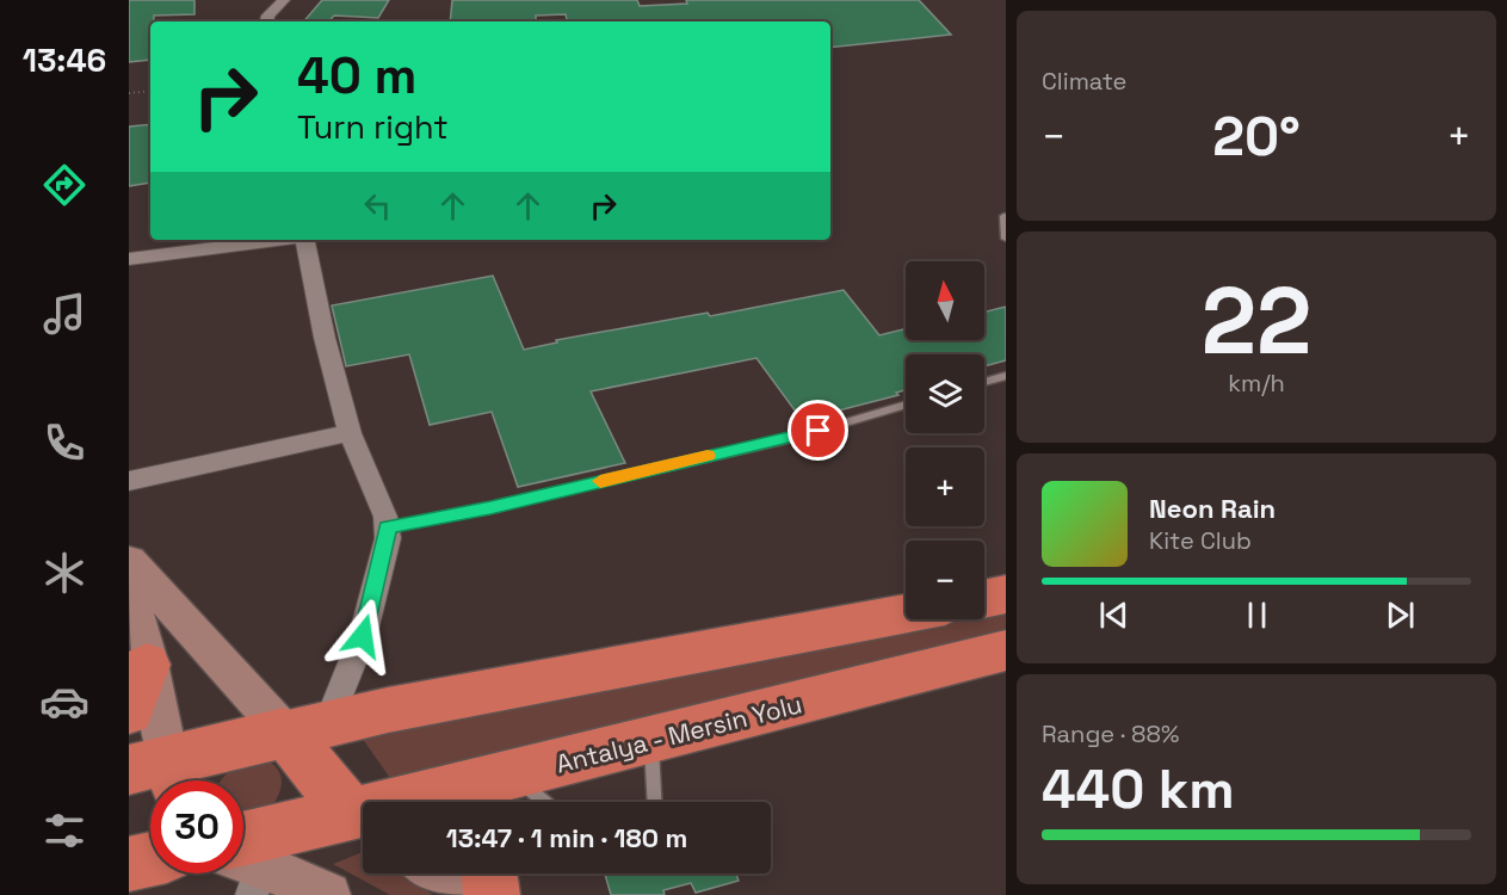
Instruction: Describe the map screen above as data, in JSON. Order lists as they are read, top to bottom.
{
  "streets": {
    "highway": ["Antalya - Mersin Yolu"]
  },
  "north": "top",
  "page": {
    "tabs": "13:46",
    "tile": [
      "Climate",
      ["22", "km/h"],
      ["Range · 88%", "440 km"]
    ],
    "turn": ["40 m", "Turn right"],
    "heat": ["−", "20°", "+"],
    "map_buttons": ["+", "−"],
    "song": ["Neon Rain", "Kite Club"],
    "limit": "30",
    "trip": "13:47 · 1 min · 180 m"
  }
}
